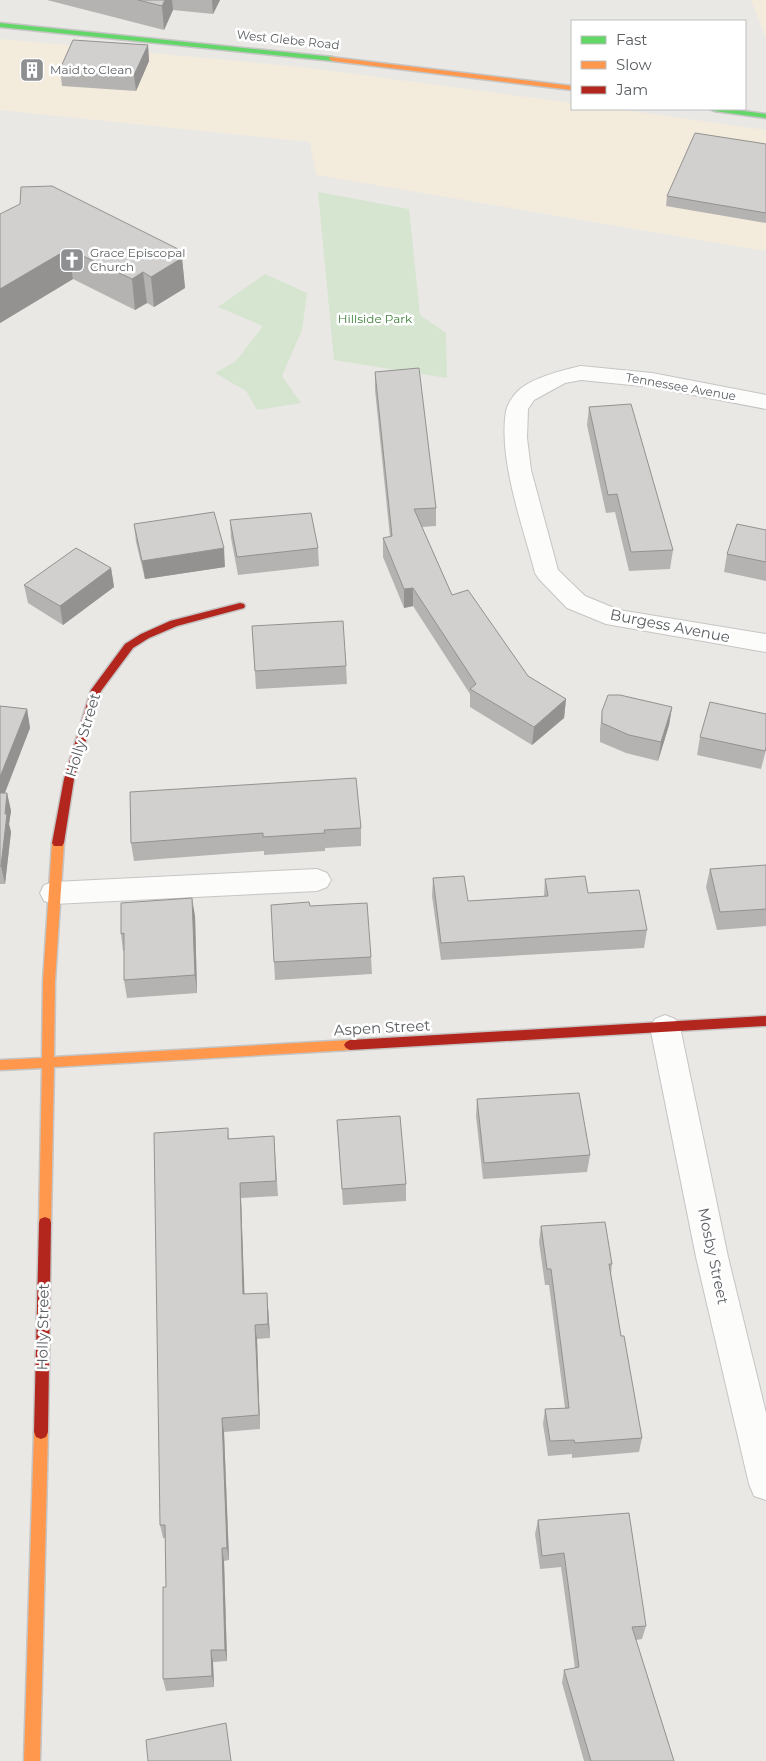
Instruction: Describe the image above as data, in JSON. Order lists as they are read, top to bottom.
{
  "streets": {
    "street": [
      "West Glebe Road",
      "Tennessee Avenue",
      "Burgess Avenue",
      "Holly Street",
      "Aspen Street",
      "Mosby Street"
    ]
  },
  "crossings": [
    ["Tennessee Avenue", "Burgess Avenue"],
    ["Holly Street", "Aspen Street"],
    ["Aspen Street", "Mosby Street"]
  ],
  "parks": ["Hillside Park"],
  "places": {
    "building": ["Maid to Clean"],
    "church": ["Grace Episcopal Church"]
  },
  "legend": ["Fast", "Slow", "Jam"]
}
